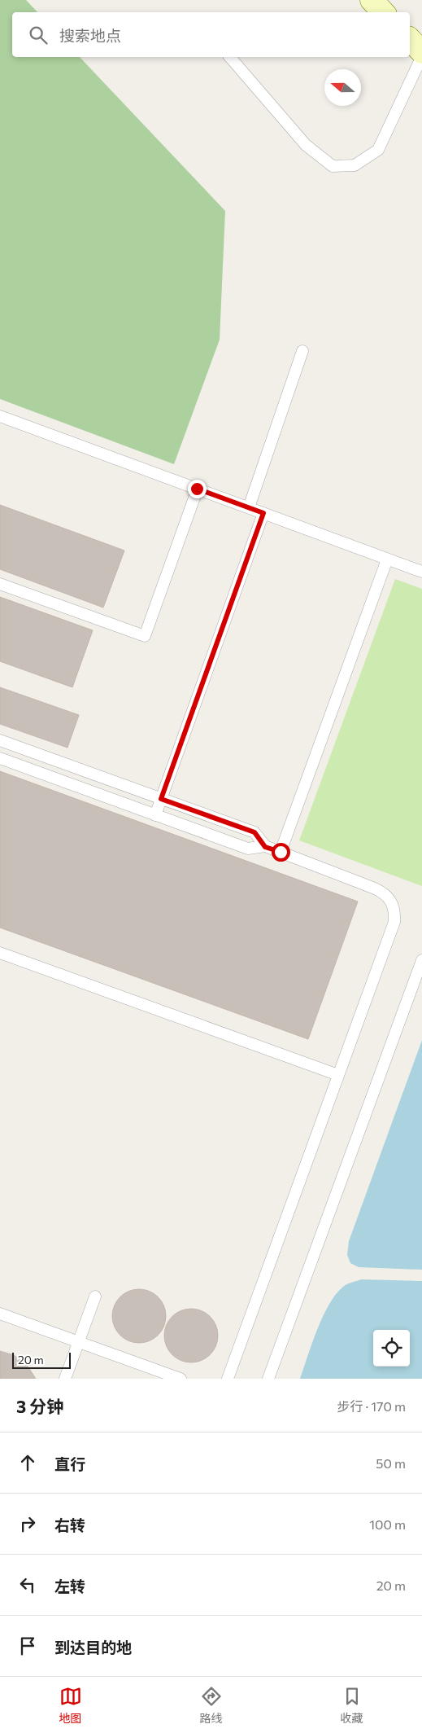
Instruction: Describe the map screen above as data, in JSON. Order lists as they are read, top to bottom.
{
  "scale_bar": "20 m",
  "north": "left",
  "page": {
    "search": "搜索地点",
    "scale": "20 m",
    "heading": ["3 分钟", "步行 · 170 m"],
    "list": [
      ["直行", "50 m"],
      ["右转", "100 m"],
      ["左转", "20 m"],
      "到达目的地"
    ],
    "nav": ["地图", "路线", "收藏"]
  }
}
